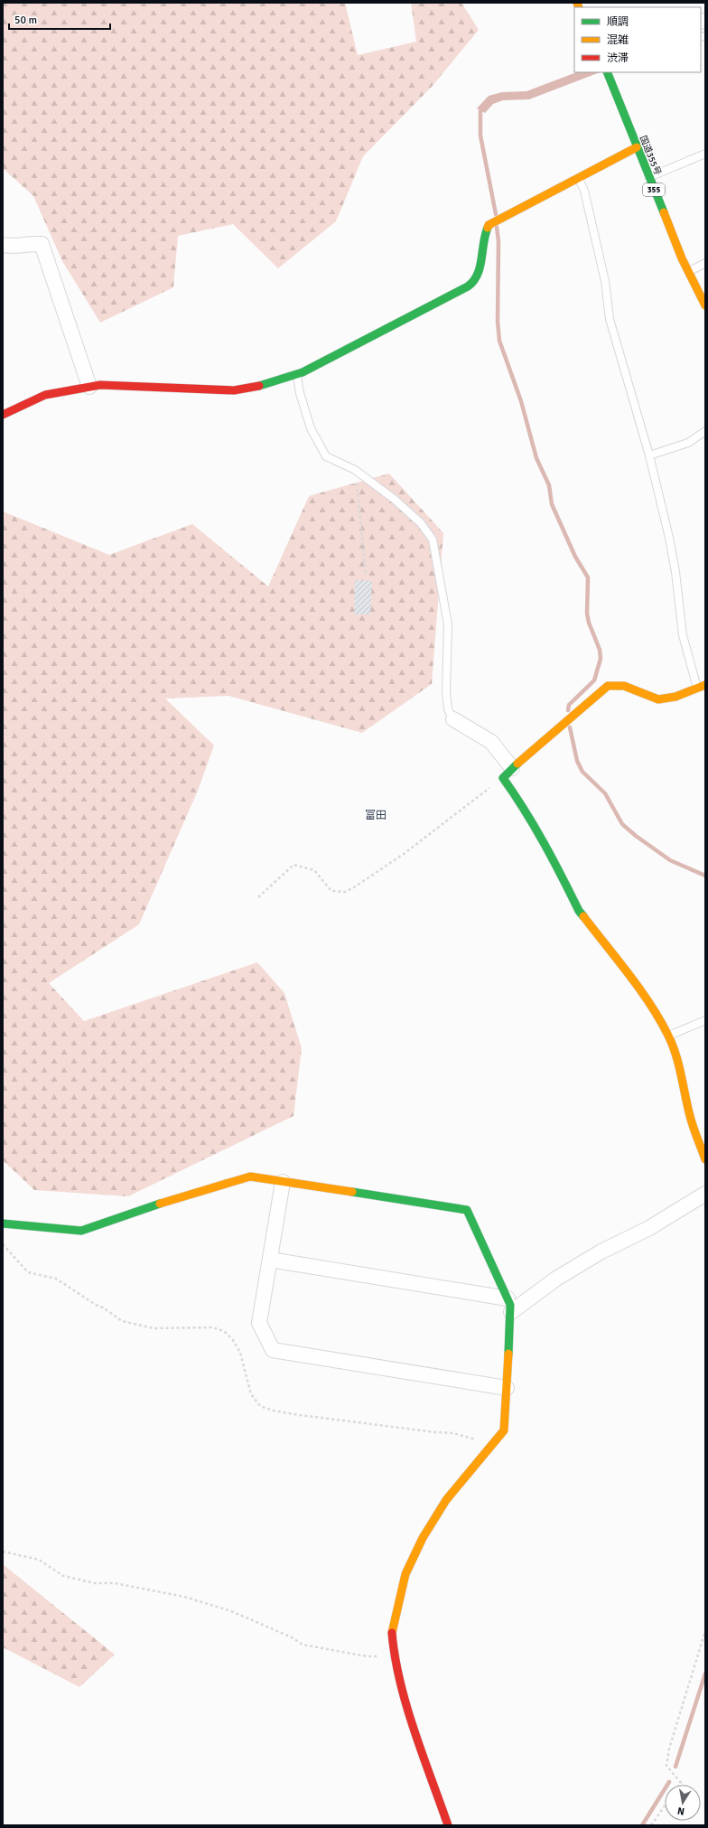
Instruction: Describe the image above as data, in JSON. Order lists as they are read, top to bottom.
{
  "streets": {
    "main road": ["国道355号", "355"]
  },
  "districts": ["富田"],
  "legend": ["順調", "混雑", "渋滞"],
  "scale_bar": "50 m",
  "north": "bottom"
}
